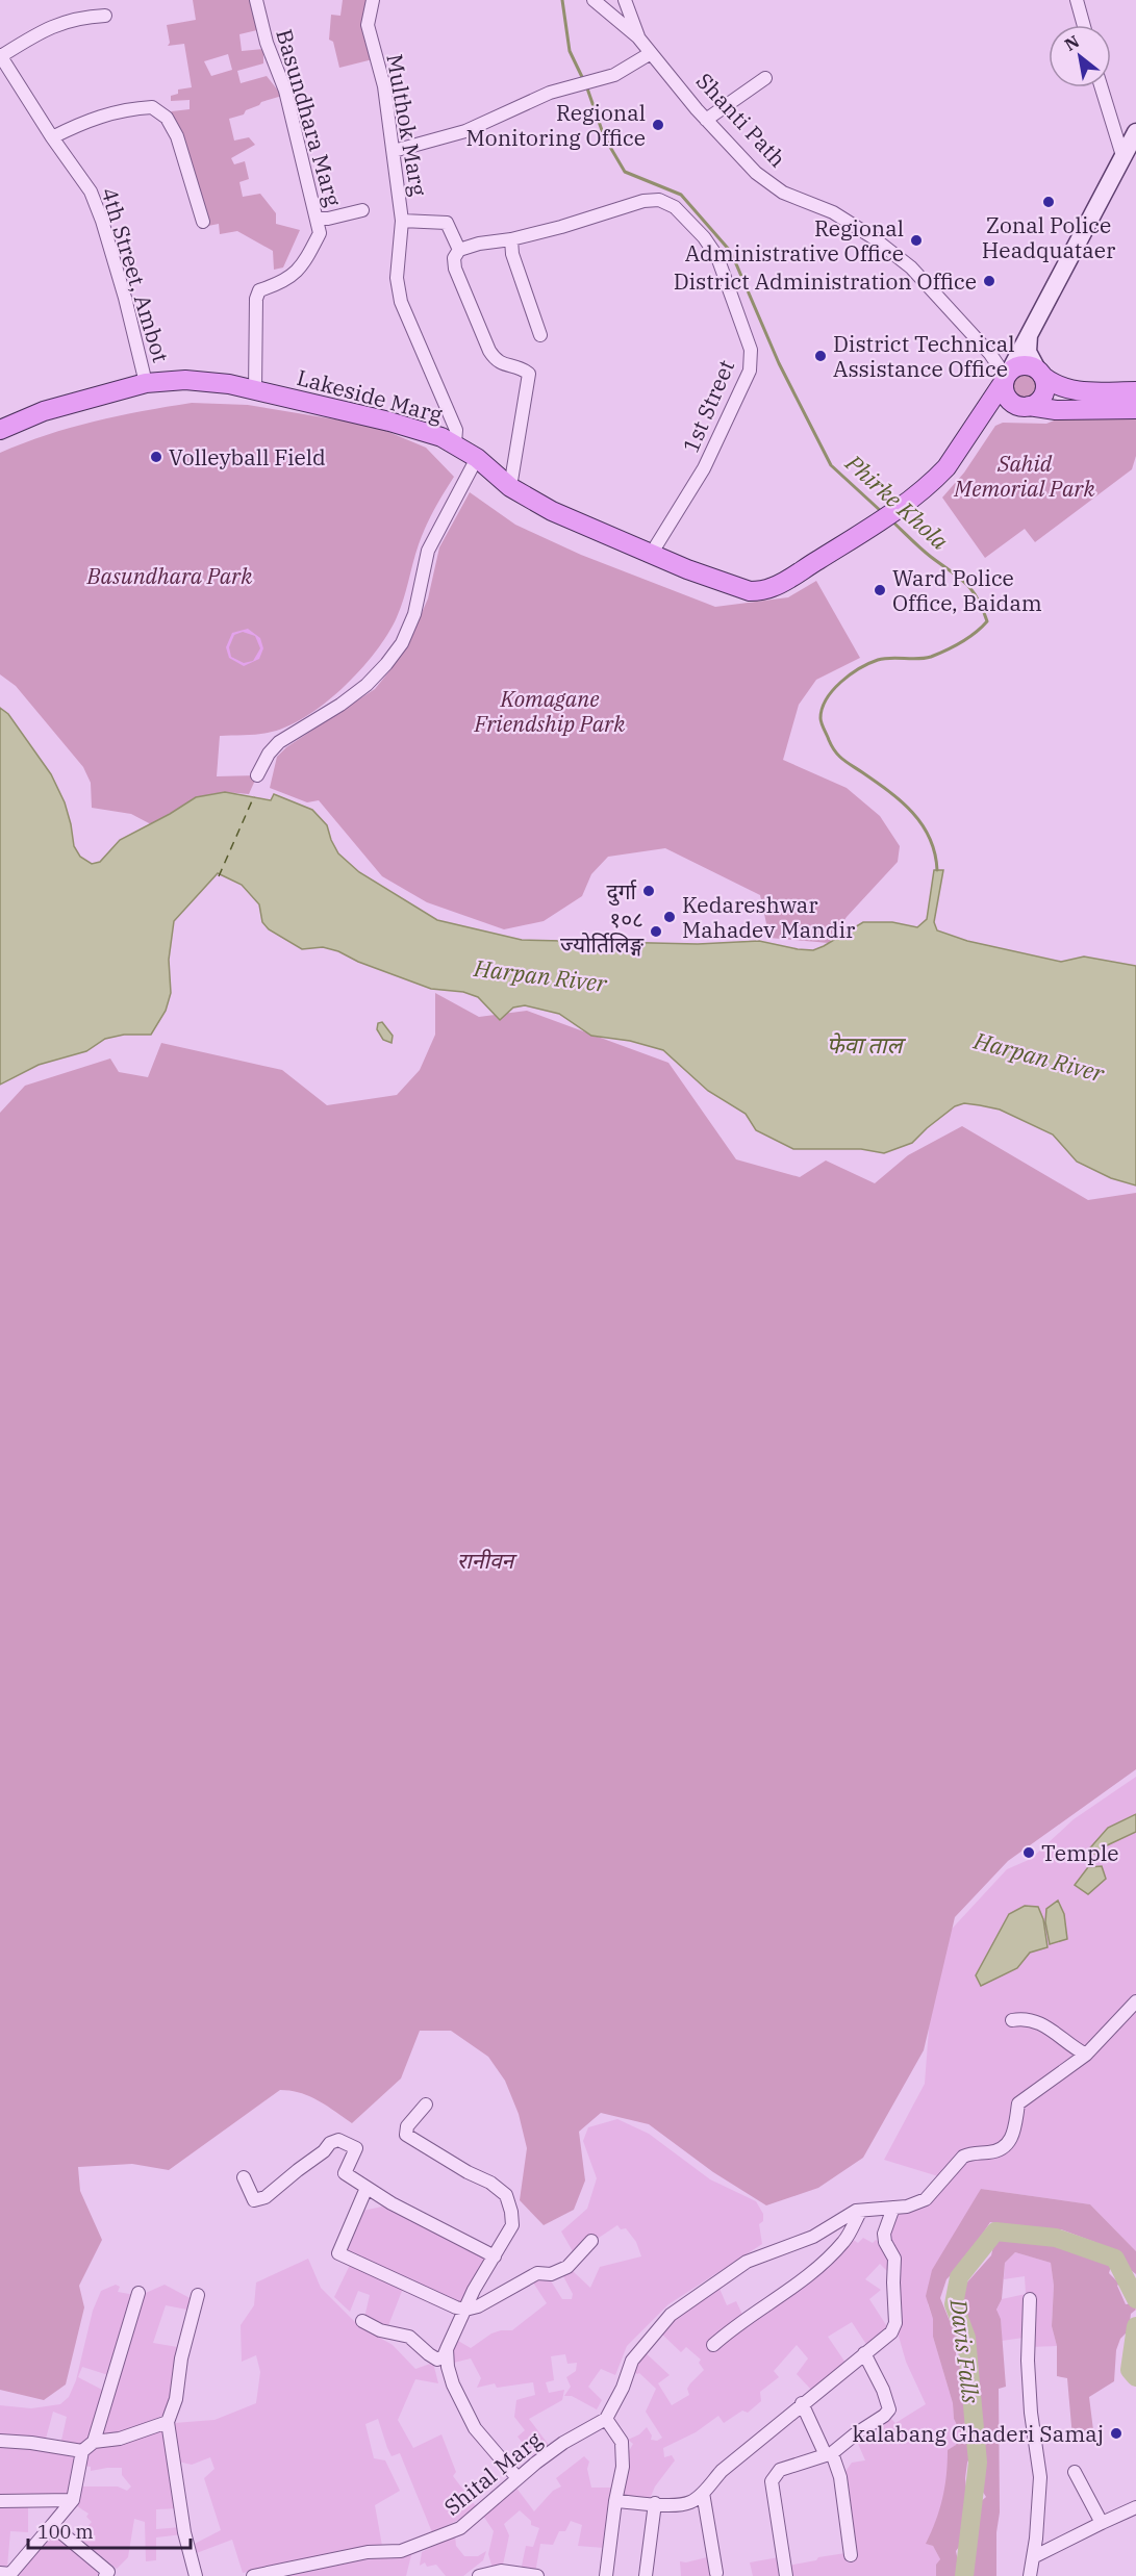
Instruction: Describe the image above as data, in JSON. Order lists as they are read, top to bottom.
{
  "streets": {
    "main road": ["Lakeside Marg"],
    "street": [
      "Basundhara Marg",
      "Shanti Path",
      "Multhok Marg",
      "4th Street, Ambot",
      "1st Street",
      "Shital Marg"
    ]
  },
  "crossings": [
    ["Basundhara Marg", "Lakeside Marg"],
    ["Shanti Path", "Lakeside Marg"],
    ["Multhok Marg", "1st Street"],
    ["4th Street, Ambot", "Lakeside Marg"],
    ["Lakeside Marg", "1st Street"]
  ],
  "water": [
    "Phirke Khola",
    "Harpan River",
    "फेवा ताल",
    "Davis Falls"
  ],
  "parks": [
    "Sahid Memorial Park",
    "Basundhara Park",
    "Komagane Friendship Park",
    "रानीवन"
  ],
  "places": [
    "Regional Monitoring Office",
    "Zonal Police Headquataer",
    "Regional Administrative Office",
    "District Administration Office",
    "District Technical Assistance Office",
    "Volleyball Field",
    "Ward Police Office, Baidam",
    "दुर्गा",
    "Kedareshwar Mahadev Mandir",
    "१०८ ज्योर्तिलिङ्ग",
    "Temple",
    "kalabang Ghaderi Samaj"
  ],
  "scale_bar": "100 m",
  "north": "top left"
}
